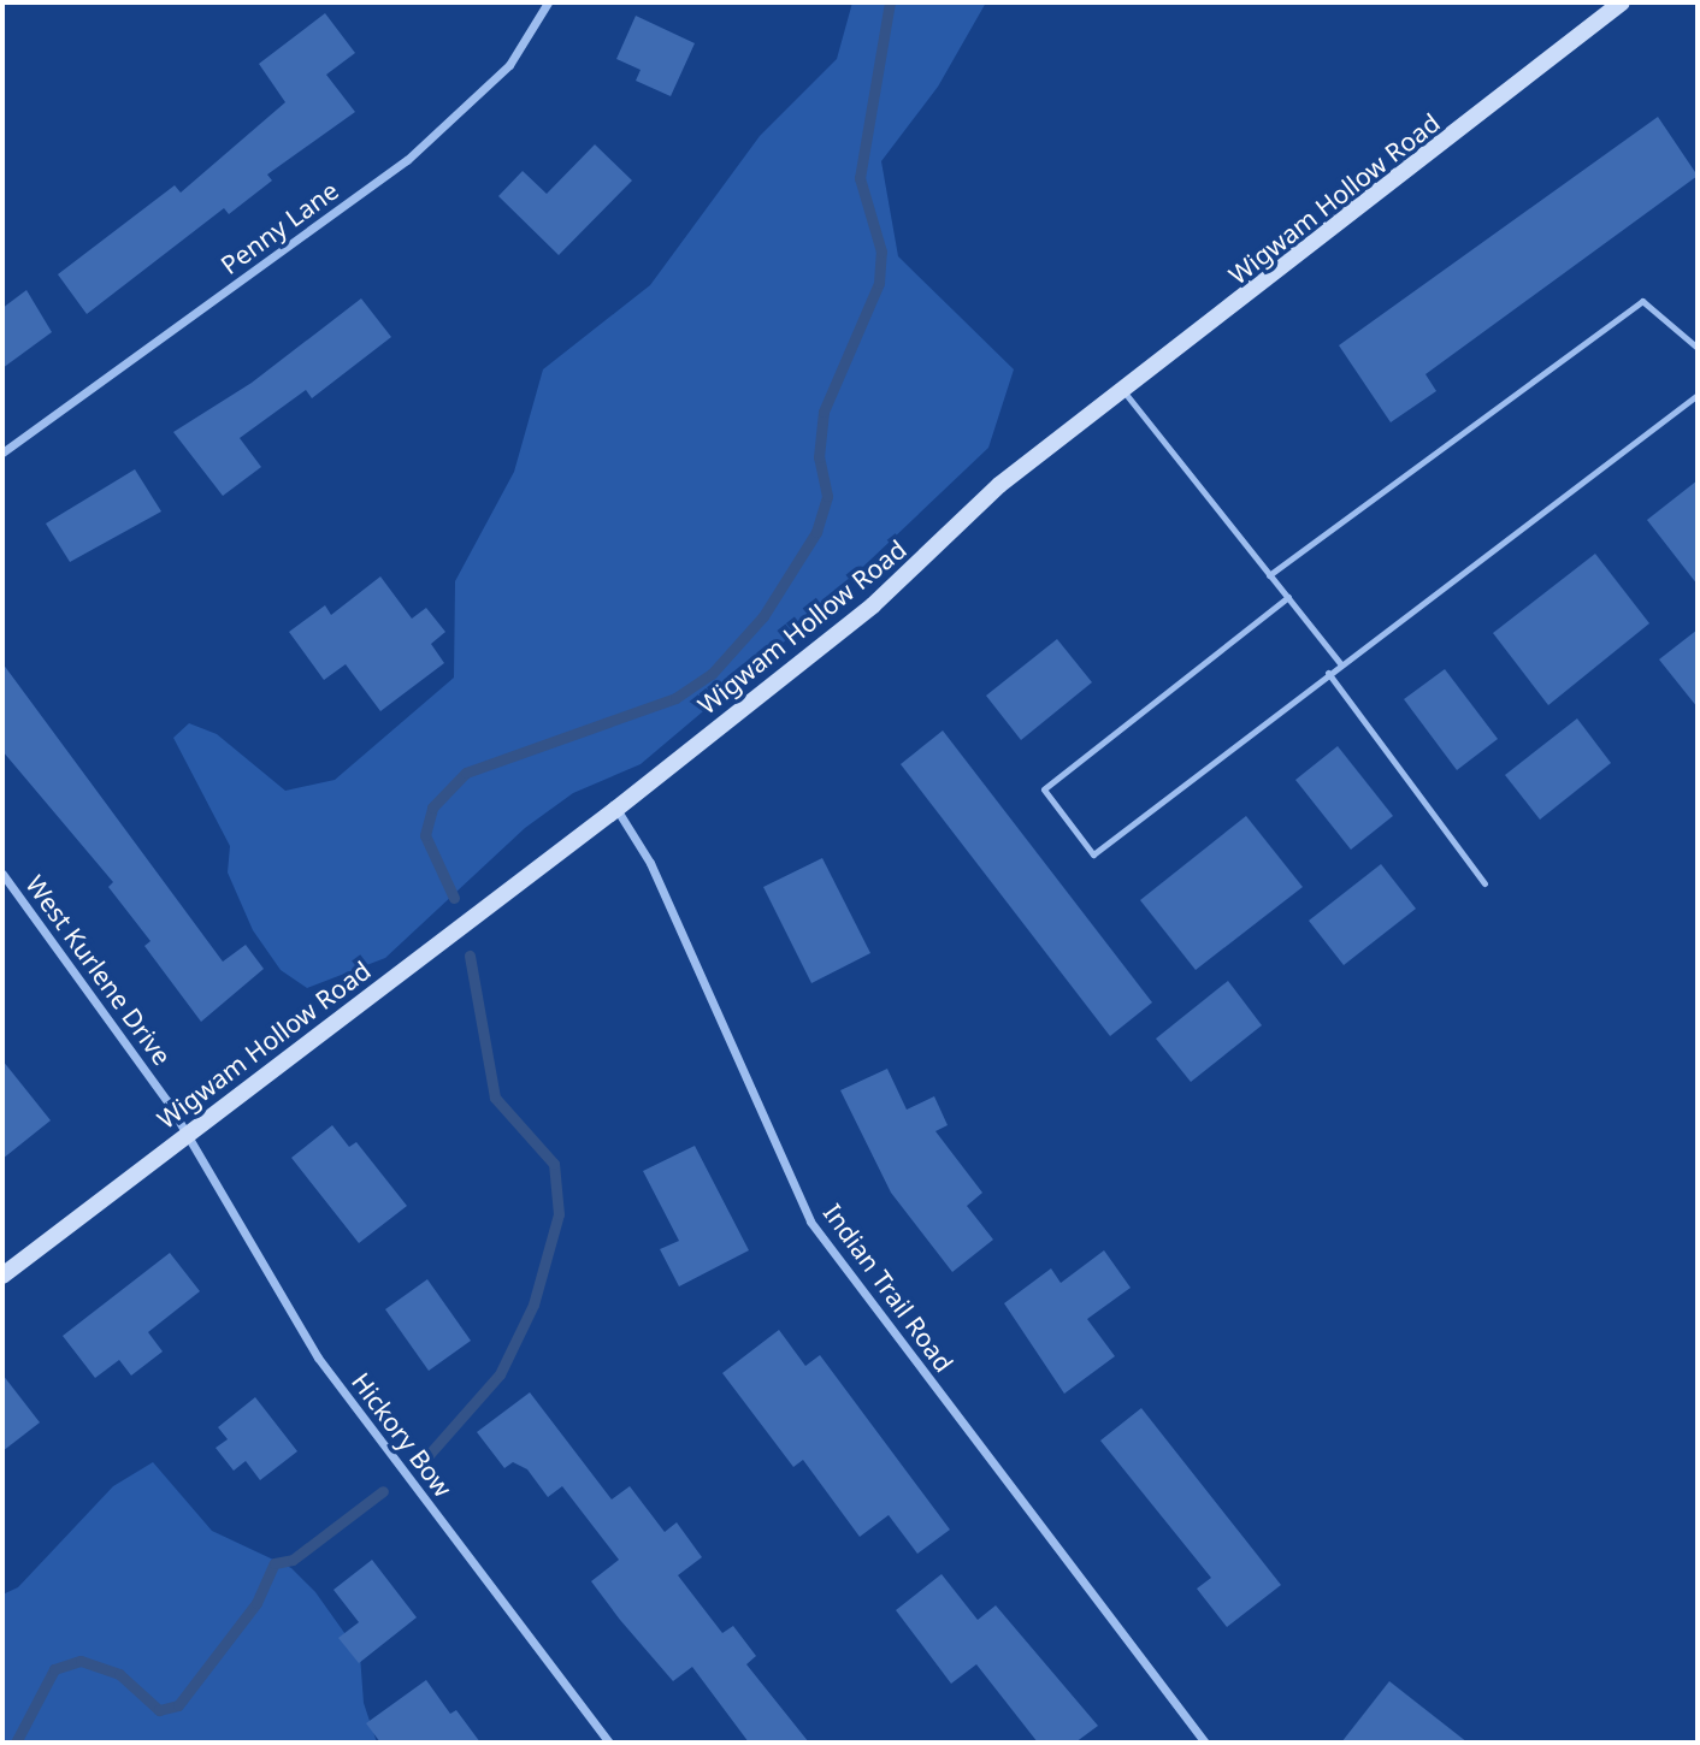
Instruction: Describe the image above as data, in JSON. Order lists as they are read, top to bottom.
{
  "streets": {
    "street": [
      "Wigwam Hollow Road",
      "Penny Lane",
      "West Kurlene Drive",
      "Indian Trail Road",
      "Hickory Bow"
    ]
  },
  "crossings": [
    ["Wigwam Hollow Road", "West Kurlene Drive"],
    ["Wigwam Hollow Road", "Indian Trail Road"],
    ["Wigwam Hollow Road", "Hickory Bow"],
    ["West Kurlene Drive", "Hickory Bow"]
  ]
}
